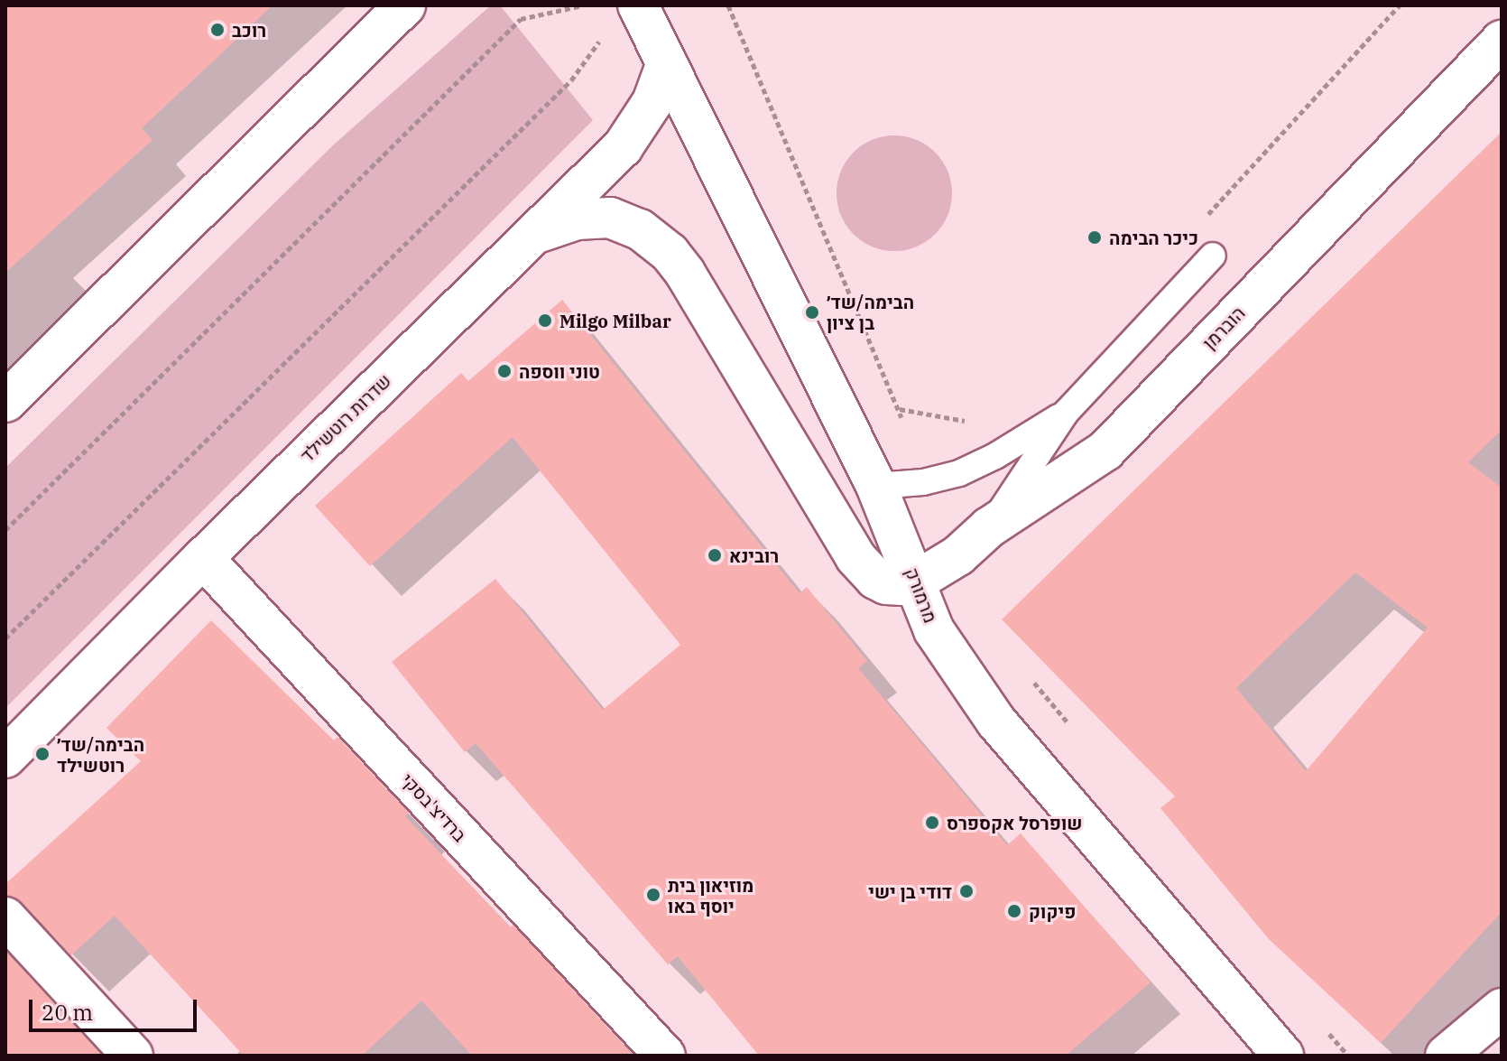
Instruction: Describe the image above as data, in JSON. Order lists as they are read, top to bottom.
{
  "streets": {
    "street": [
      "הוברמן",
      "שדרות רוטשילד",
      "מרמורק",
      "ברדיצ'בסקי"
    ]
  },
  "crossings": [
    ["הוברמן", "מרמורק"],
    ["שדרות רוטשילד", "מרמורק"],
    ["שדרות רוטשילד", "ברדיצ'בסקי"]
  ],
  "places": [
    "רוכב",
    "כיכר הבימה",
    "הבימה/שד׳ בן ציון",
    "Milgo Milbar",
    "טוני ווספה",
    "רובינא",
    "הבימה/שד׳ רוטשילד",
    "שופרסל אקספרס",
    "דודי בן ישי",
    "מוזיאון בית יוסף באו",
    "פיקוק"
  ],
  "scale_bar": "20 m"
}
